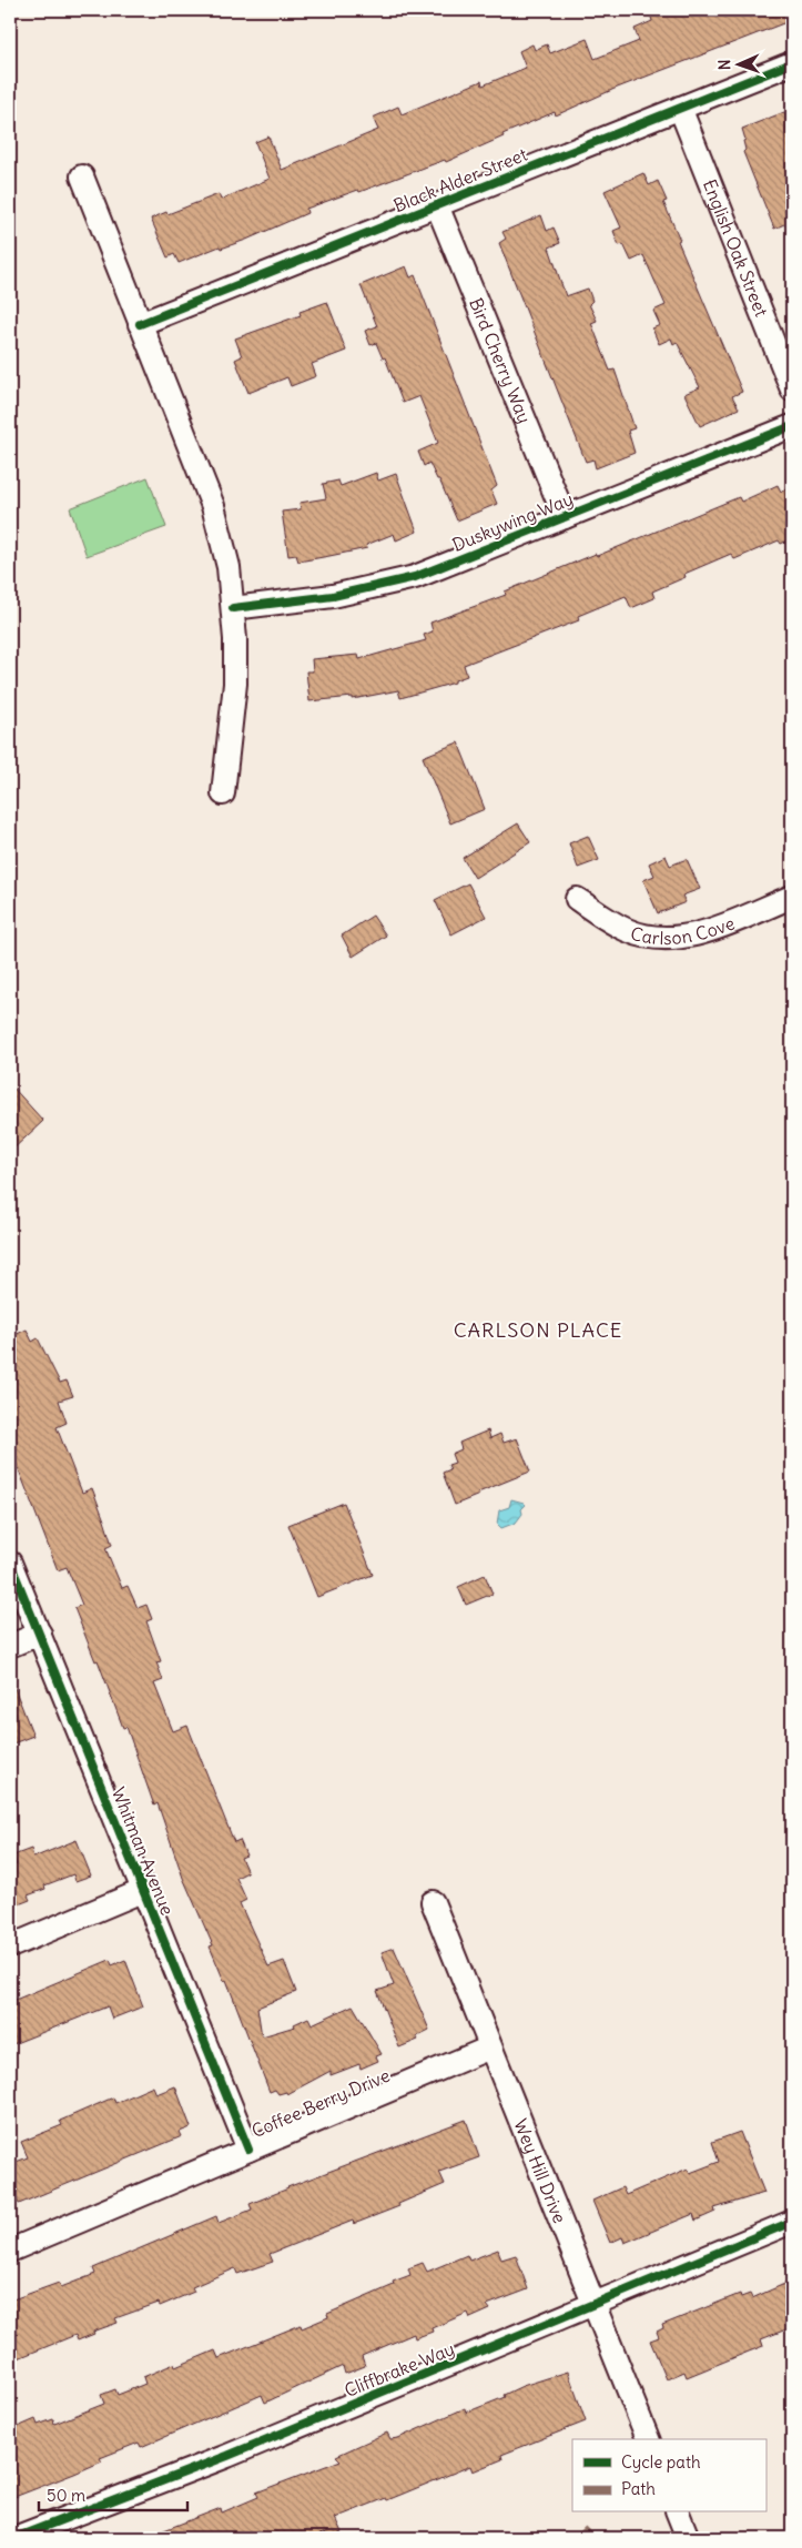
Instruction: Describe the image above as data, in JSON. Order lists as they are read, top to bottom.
{
  "streets": {
    "street": [
      "Black Alder Street",
      "English Oak Street",
      "Bird Cherry Way",
      "Duskywing Way",
      "Carlson Cove",
      "Whitman Avenue",
      "Coffee Berry Drive",
      "Wey Hill Drive",
      "Cliffbrake Way"
    ]
  },
  "crossings": [
    ["Black Alder Street", "English Oak Street"],
    ["Black Alder Street", "Bird Cherry Way"],
    ["Bird Cherry Way", "Duskywing Way"],
    ["Whitman Avenue", "Coffee Berry Drive"],
    ["Coffee Berry Drive", "Wey Hill Drive"],
    ["Wey Hill Drive", "Cliffbrake Way"]
  ],
  "districts": ["CARLSON PLACE"],
  "legend": ["Cycle path", "Path"],
  "scale_bar": "50 m",
  "north": "left"
}
